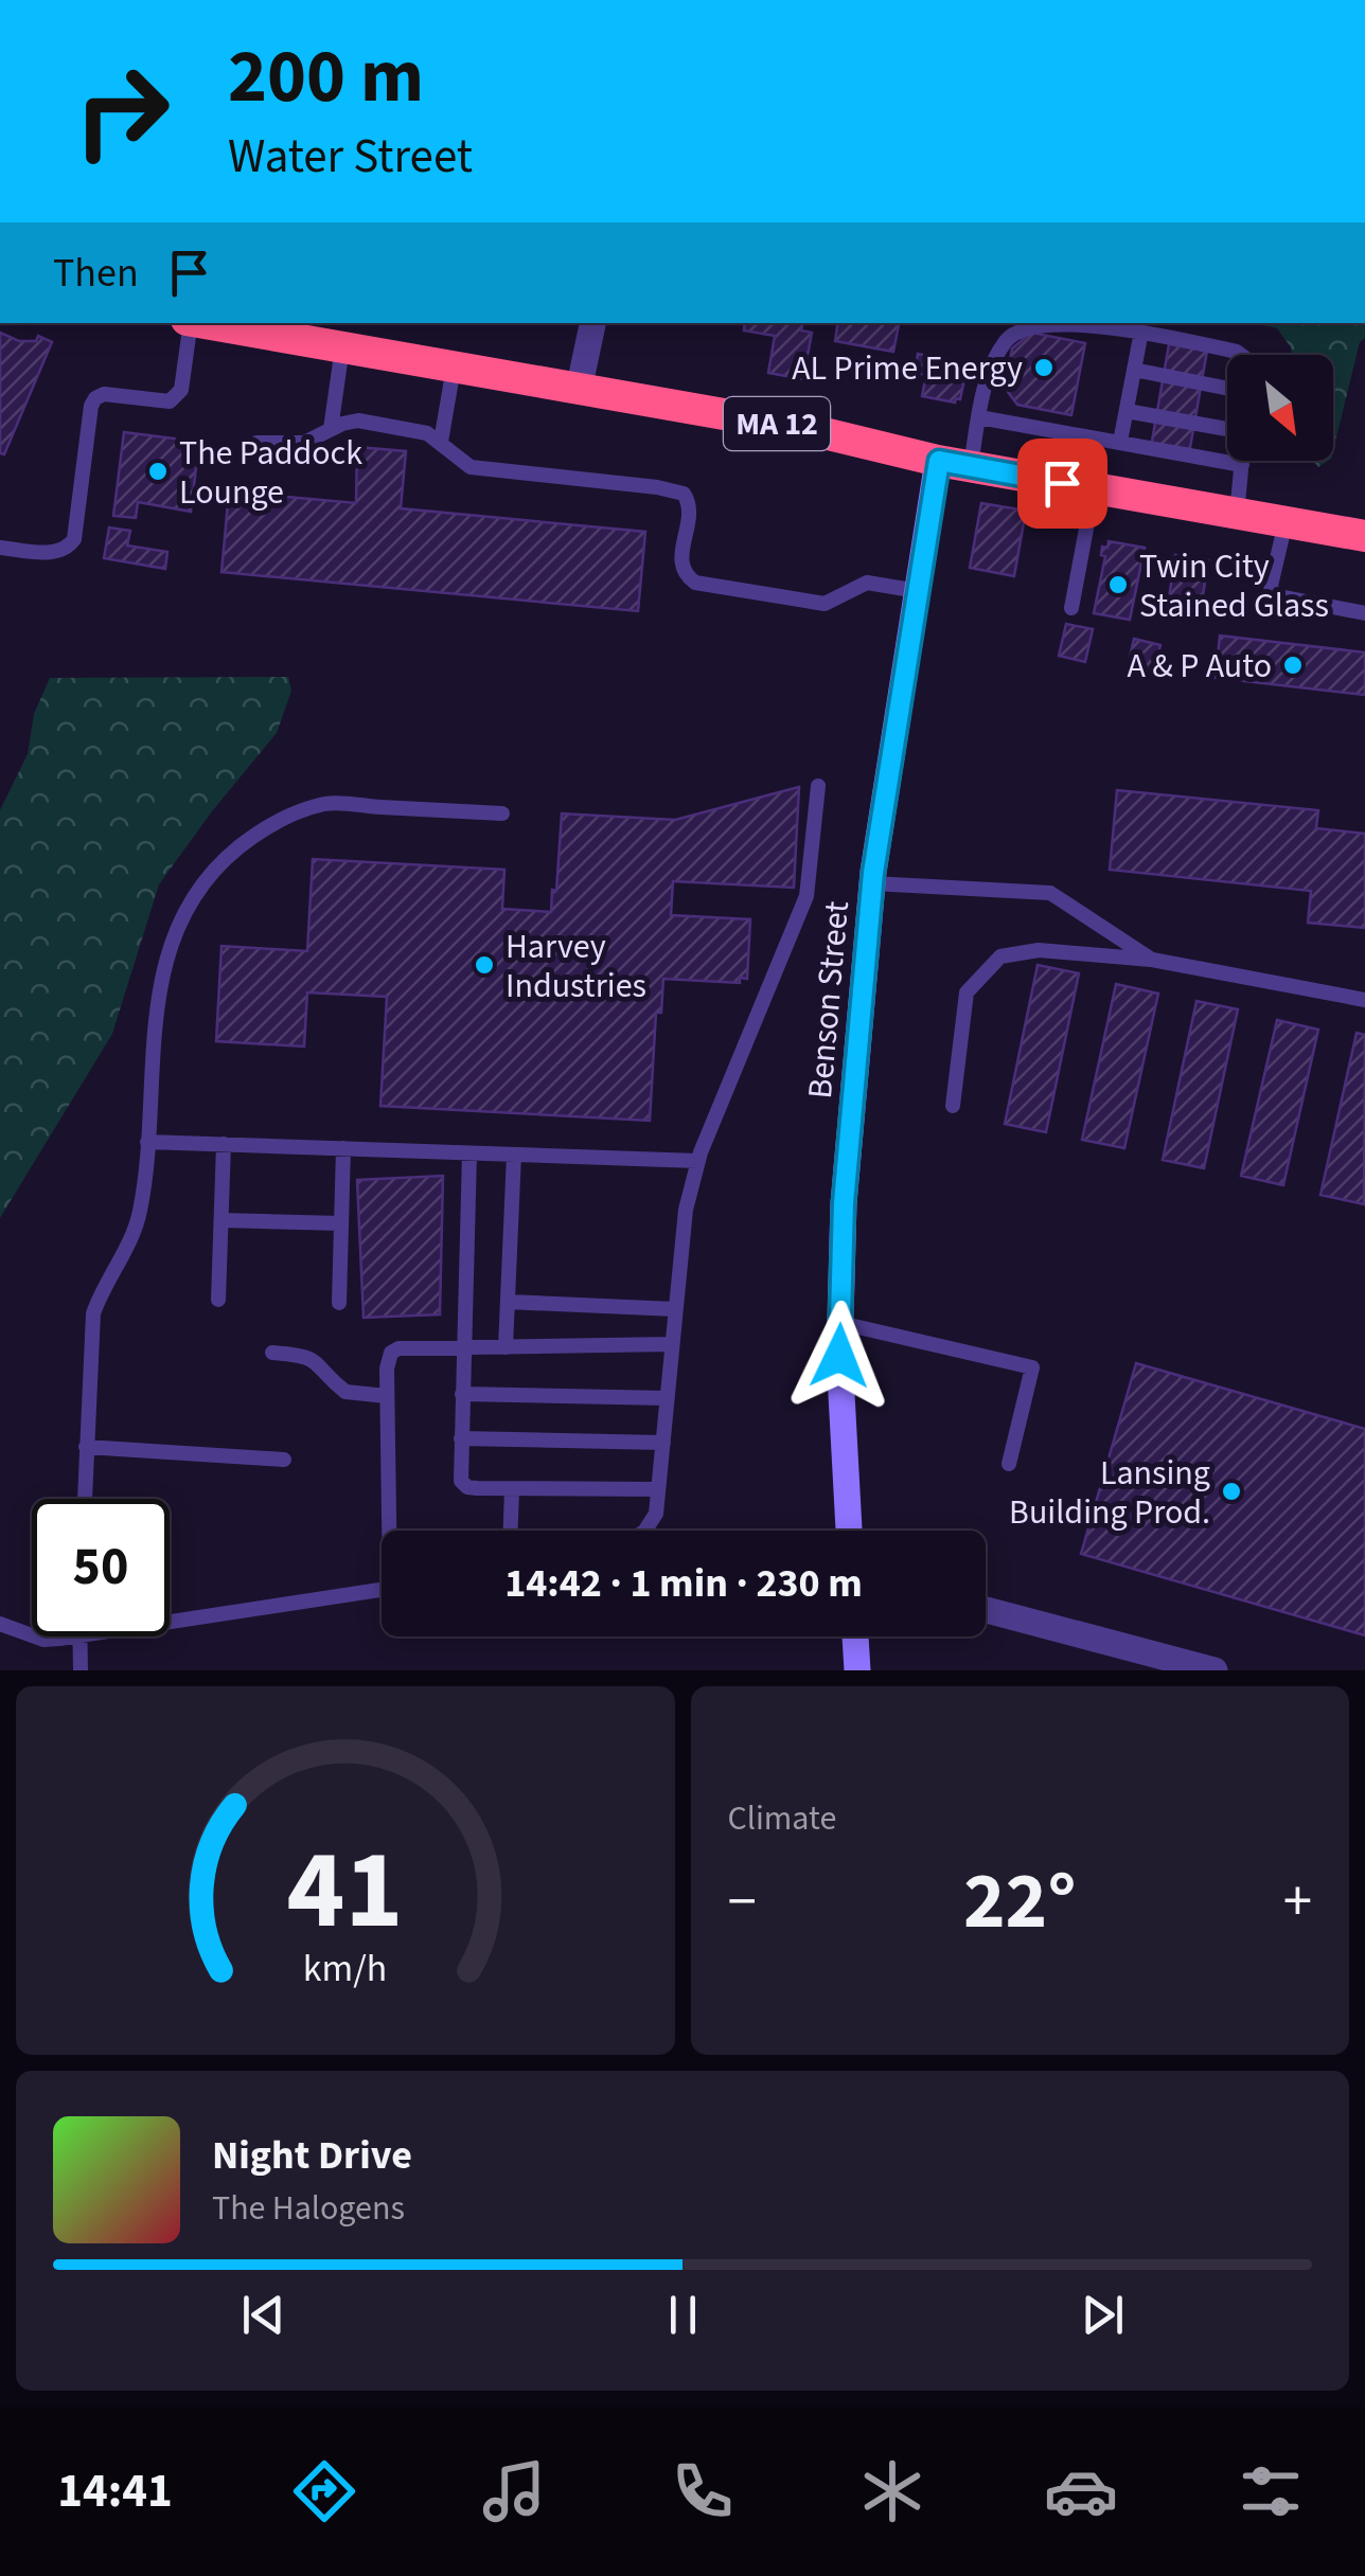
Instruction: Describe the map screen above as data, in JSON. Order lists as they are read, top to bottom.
{
  "streets": {
    "highway": ["MA 12"],
    "main road": ["Benson Street"]
  },
  "crossings": [
    ["MA 12", "Benson Street"]
  ],
  "places": [
    "AL Prime Energy",
    "The Paddock Lounge",
    "Twin City Stained Glass",
    "A & P Auto",
    "Harvey Industries",
    "Lansing Building Prod."
  ],
  "north": "bottom right",
  "page": {
    "turn": ["200 m", "Water Street"],
    "then": "Then",
    "limit": "50",
    "trip": "14:42 · 1 min · 230 m",
    "tile": "Climate",
    "heat": ["−", "22°", "+"],
    "song": ["Night Drive", "The Halogens"],
    "tabs": "14:41",
    "gauge": ["41", "km/h"]
  }
}
